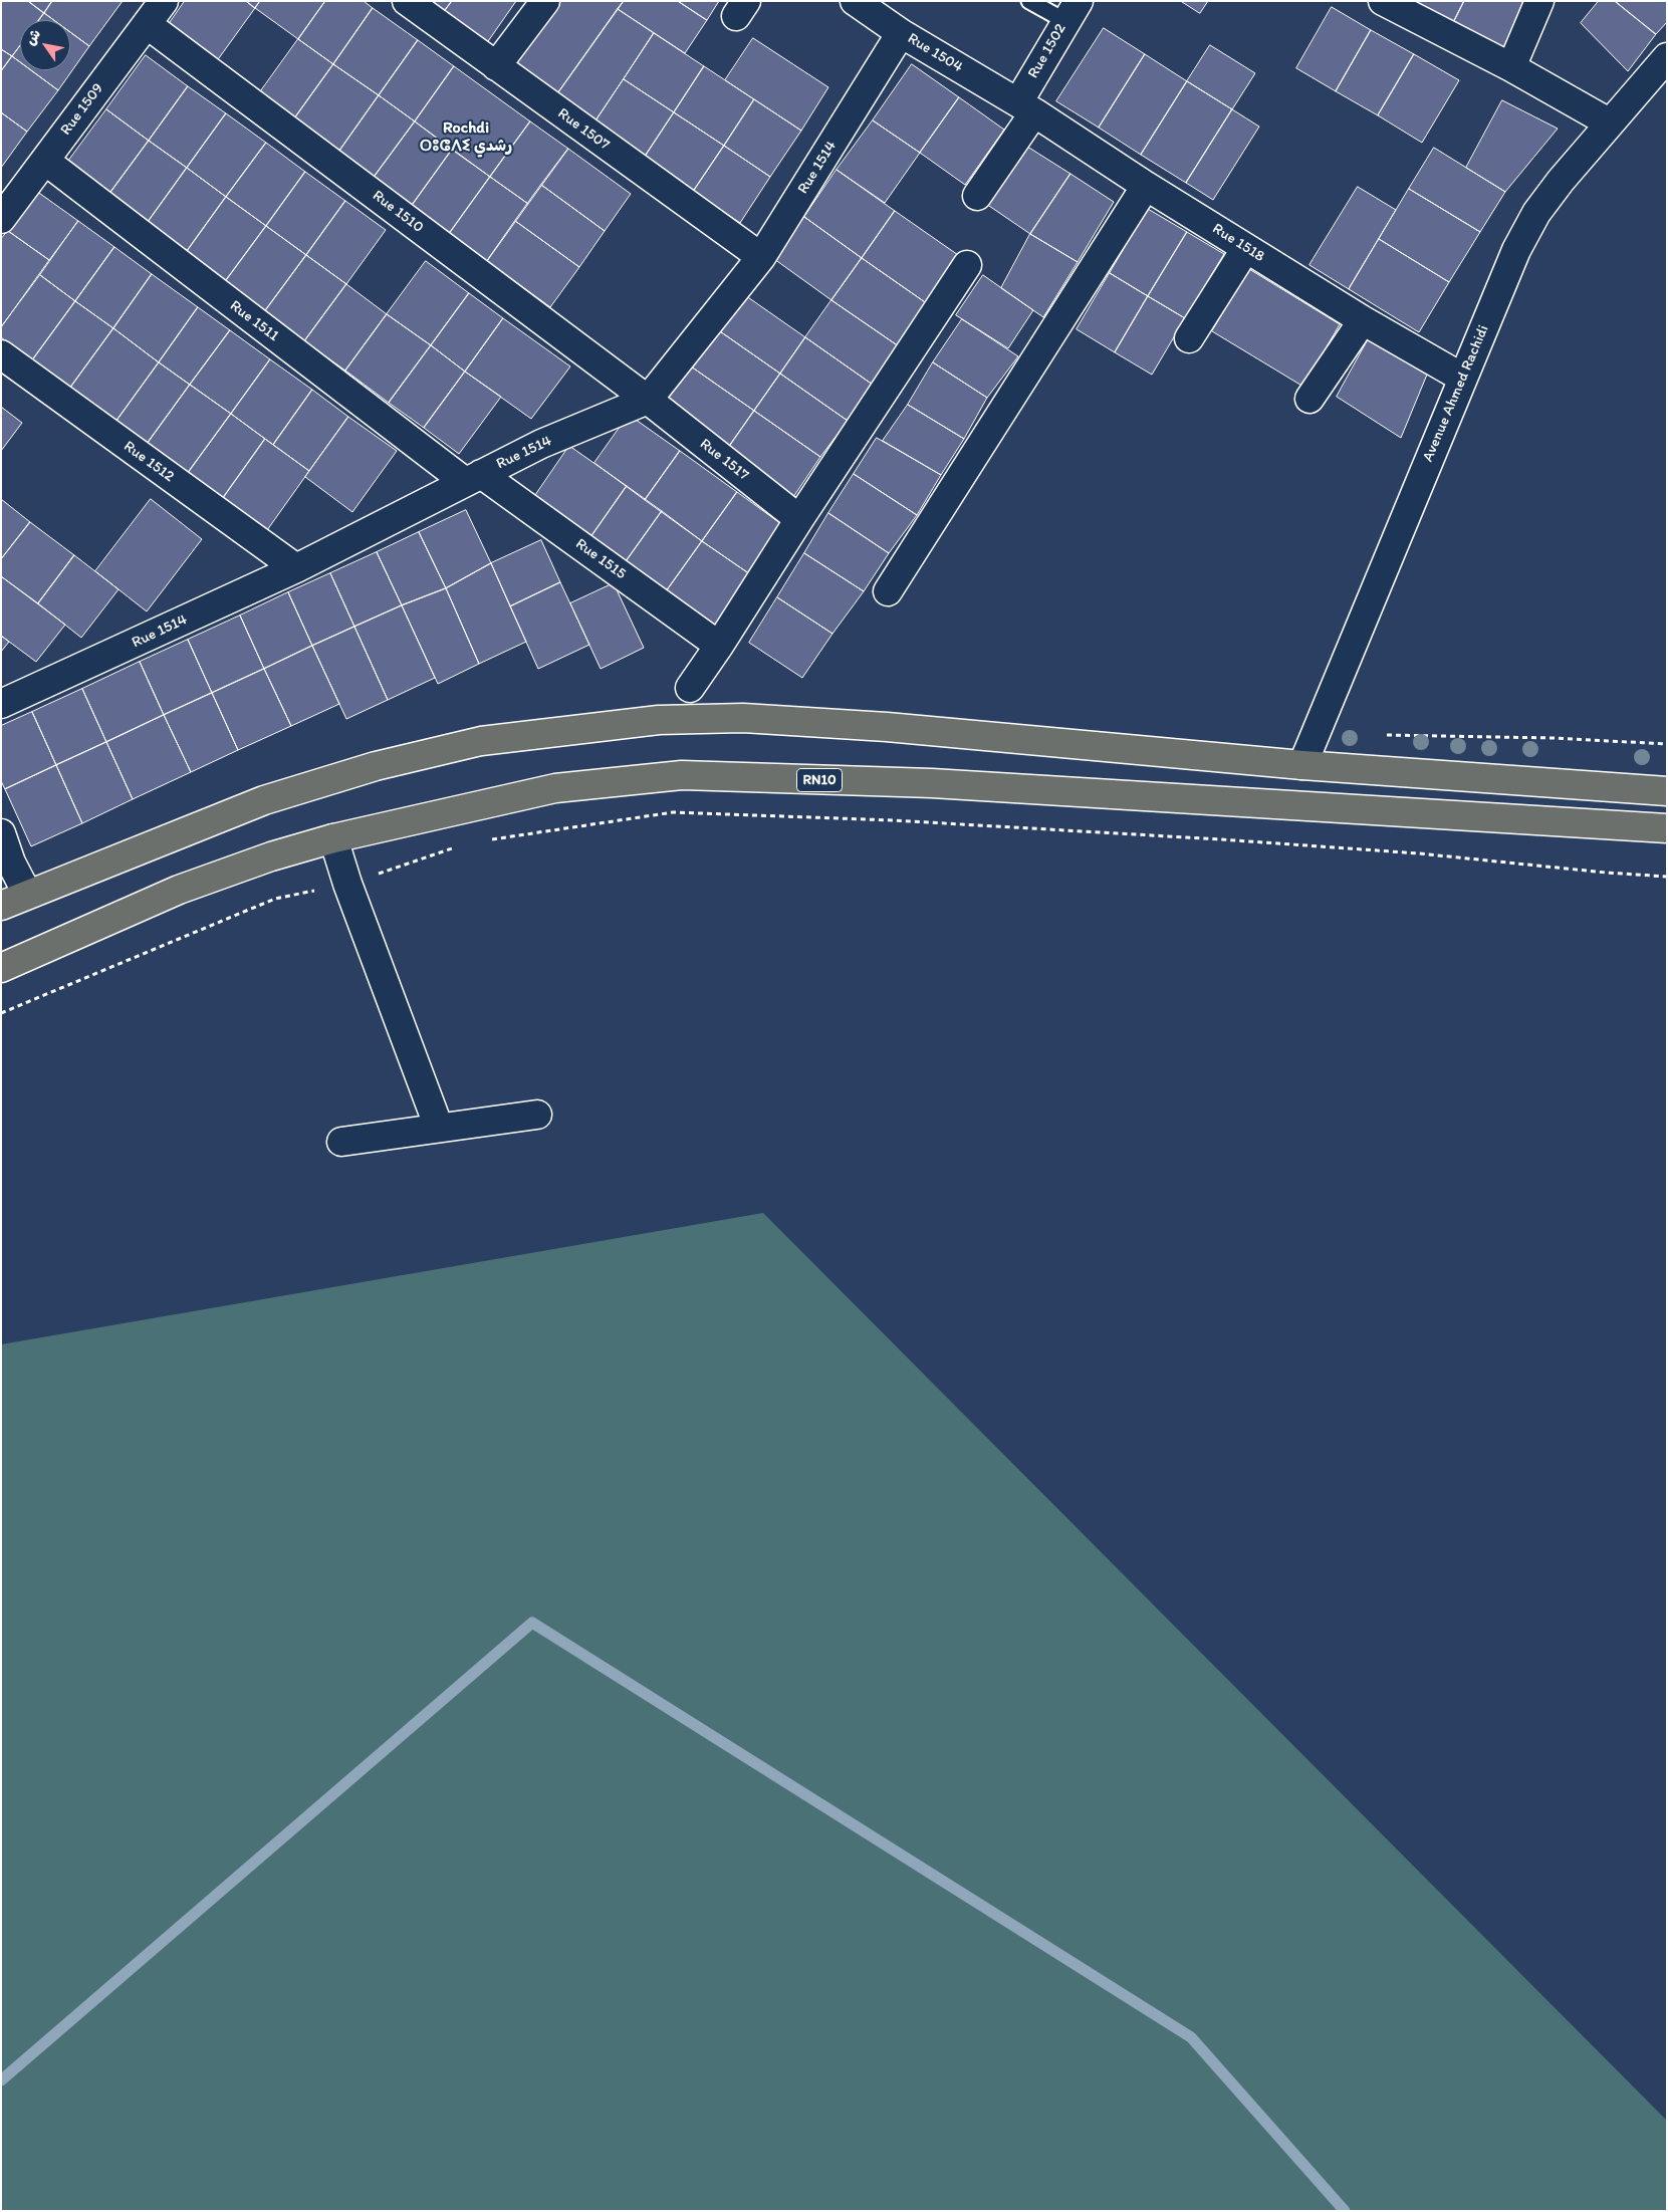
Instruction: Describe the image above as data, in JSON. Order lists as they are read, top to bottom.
{
  "streets": {
    "main road": ["RN10"],
    "street": [
      "Rue 1502",
      "Rue 1504",
      "Rue 1509",
      "Rue 1507",
      "Rue 1514",
      "Rue 1510",
      "Rue 1518",
      "Rue 1511",
      "Avenue Ahmed Rachidi",
      "Rue 1517",
      "Rue 1512",
      "Rue 1515"
    ]
  },
  "crossings": [
    ["Rue 1502", "Rue 1504"],
    ["Rue 1502", "Rue 1518"],
    ["Rue 1504", "Rue 1514"],
    ["Rue 1504", "Rue 1518"],
    ["Rue 1509", "Rue 1510"],
    ["Rue 1509", "Rue 1511"],
    ["Rue 1507", "Rue 1514"],
    ["Rue 1514", "Rue 1510"],
    ["Rue 1514", "Rue 1511"],
    ["Rue 1514", "Rue 1517"],
    ["Rue 1514", "Rue 1512"],
    ["Rue 1514", "Rue 1515"],
    ["Rue 1510", "Rue 1517"],
    ["Rue 1518", "Avenue Ahmed Rachidi"],
    ["Rue 1511", "Rue 1515"]
  ],
  "districts": ["Rochdi ⵔⵓⵛⴷⵉ رشدي"],
  "north": "top left"
}
